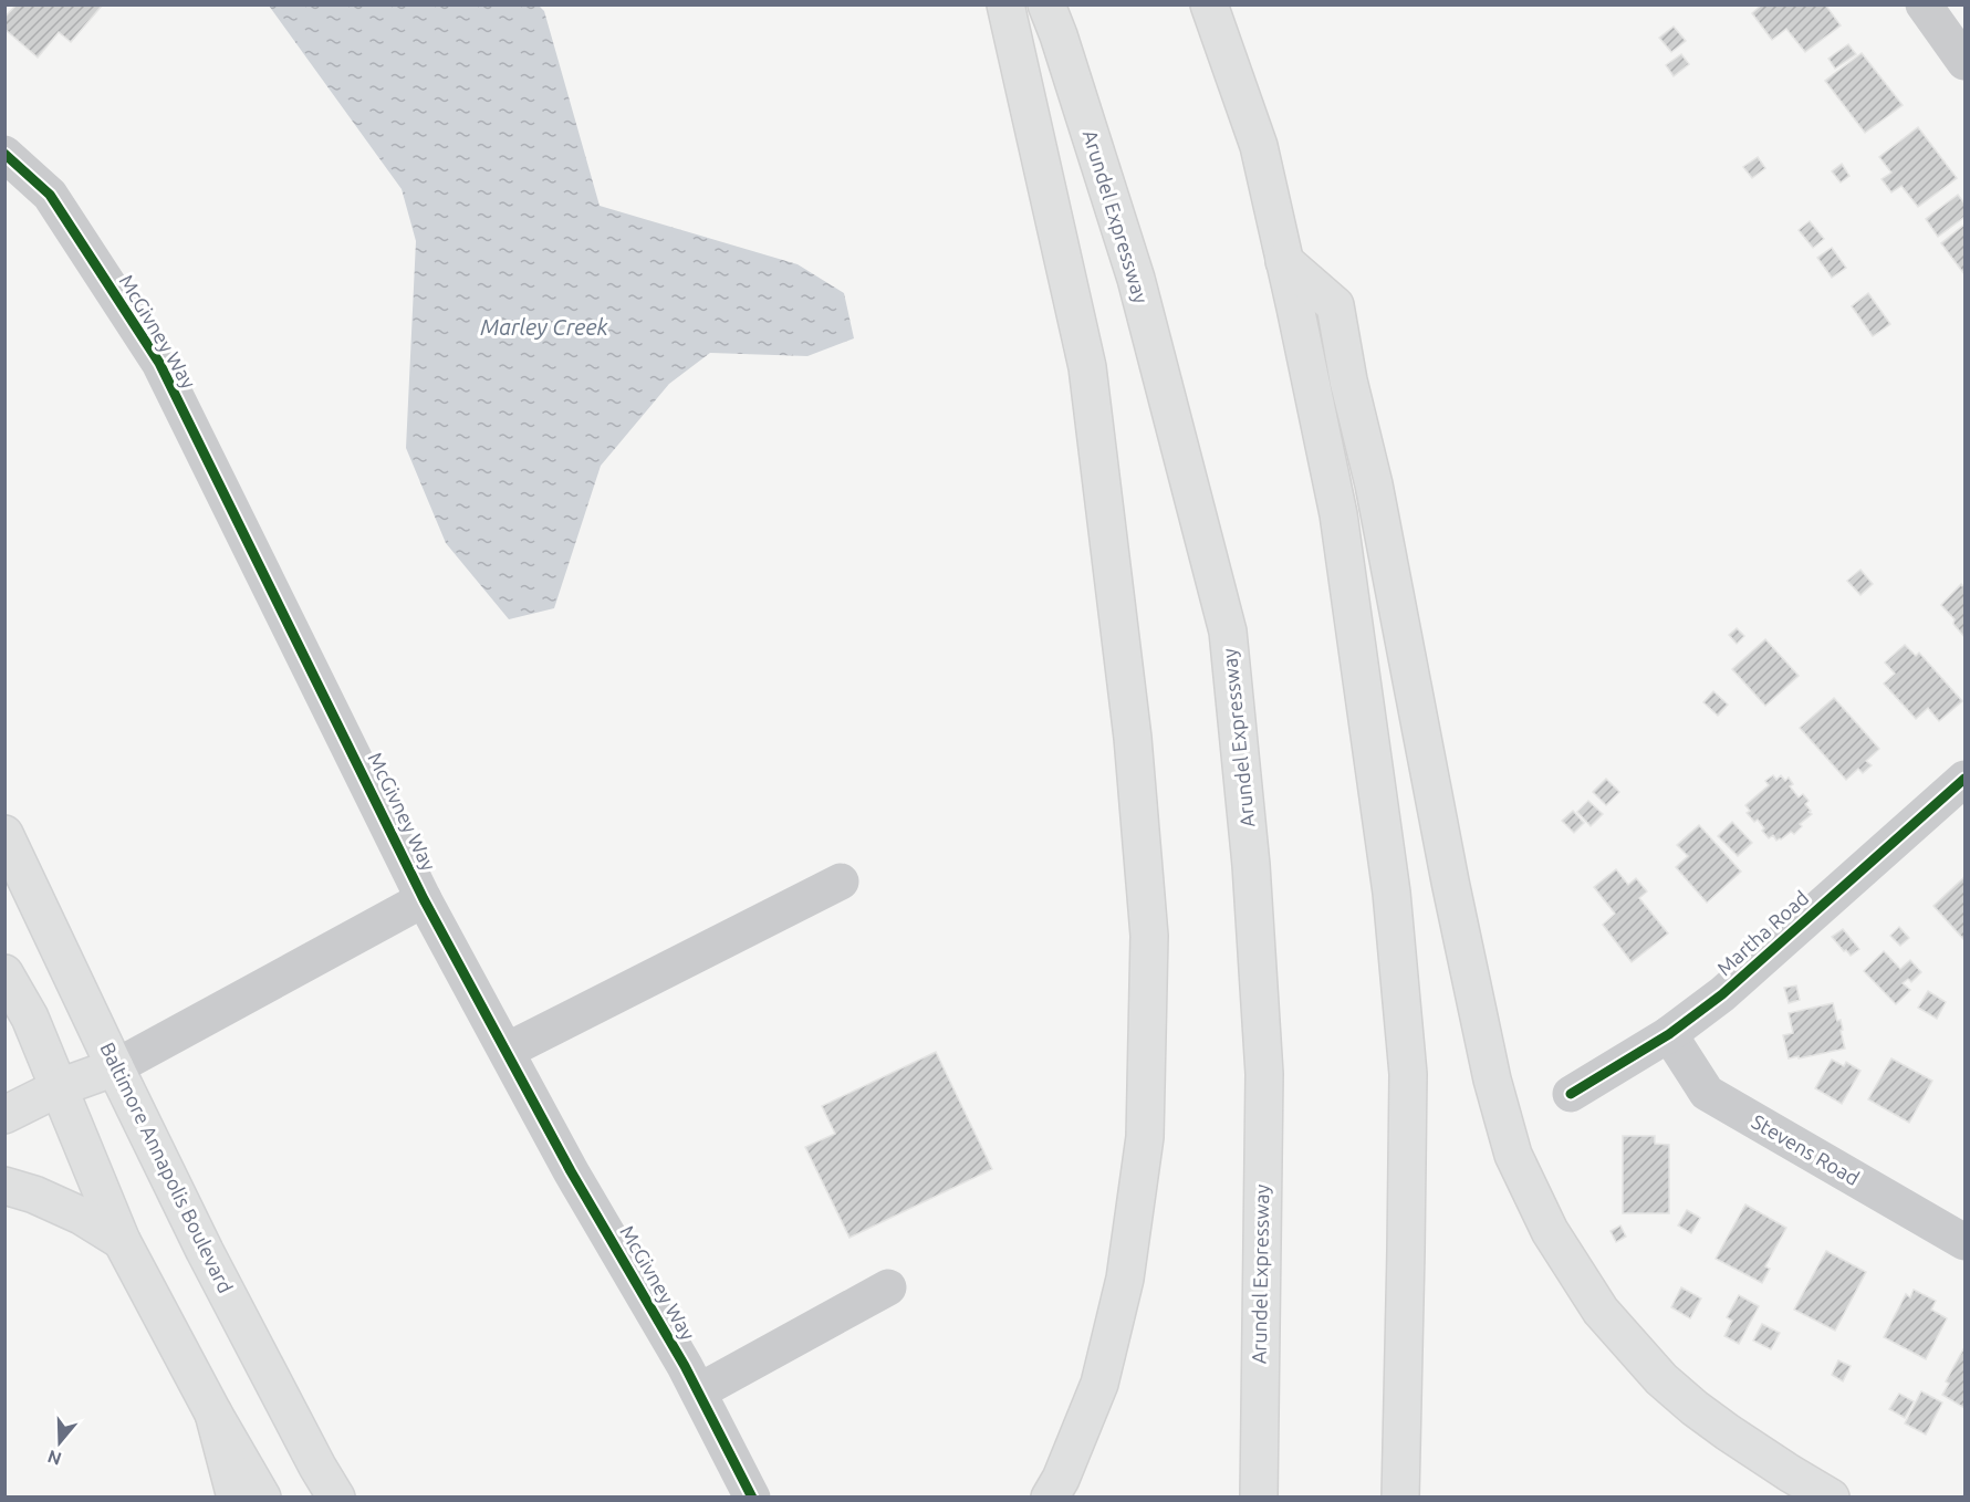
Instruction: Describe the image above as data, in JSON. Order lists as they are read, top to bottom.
{
  "streets": {
    "main road": ["Arundel Expressway", "Baltimore Annapolis Boulevard"],
    "street": ["McGivney Way", "Martha Road", "Stevens Road"]
  },
  "crossings": [
    ["McGivney Way", "Baltimore Annapolis Boulevard"],
    ["Martha Road", "Stevens Road"]
  ],
  "water": ["Marley Creek"],
  "north": "bottom"
}
